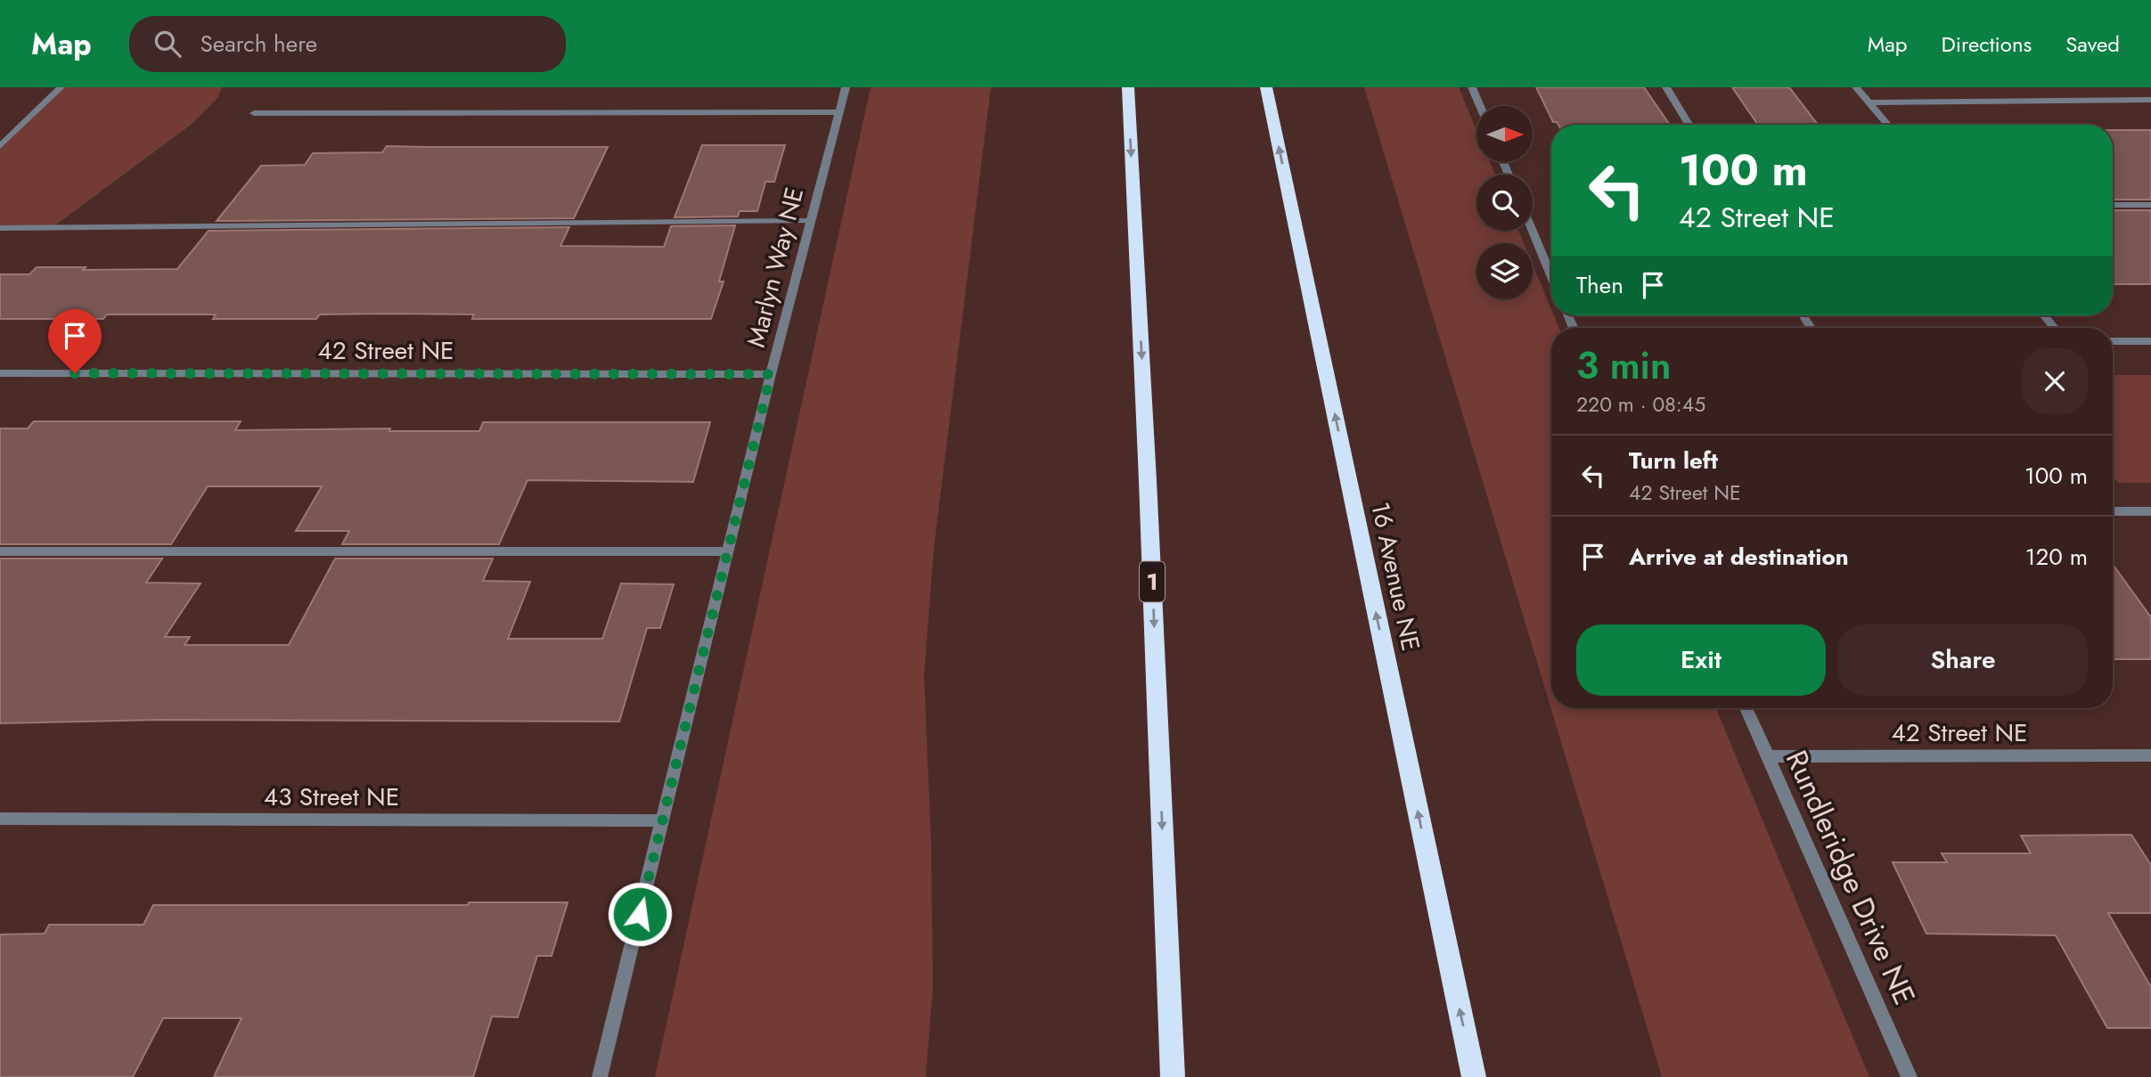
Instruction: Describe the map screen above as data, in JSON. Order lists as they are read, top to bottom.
{
  "streets": {
    "highway": ["16 Avenue NE", "1"],
    "street": [
      "Marlyn Way NE",
      "42 Street NE",
      "43 Street NE",
      "Rundleridge Drive NE"
    ]
  },
  "crossings": [
    ["Marlyn Way NE", "42 Street NE"],
    ["Marlyn Way NE", "43 Street NE"],
    ["42 Street NE", "Rundleridge Drive NE"]
  ],
  "one_way": ["16 Avenue NE"],
  "north": "right",
  "page": {
    "header": "Map",
    "search": "Search here",
    "nav": ["Map", "Directions", "Saved"],
    "turn": ["100 m", "42 Street NE"],
    "then": "Then",
    "heading": ["3 min", "220 m · 08:45"],
    "list": [
      {
        "name": "Turn left",
        "note": "42 Street NE",
        "value": "100 m"
      },
      {
        "name": "Arrive at destination",
        "value": "120 m"
      }
    ],
    "buttons": ["Exit", "Share"]
  }
}
